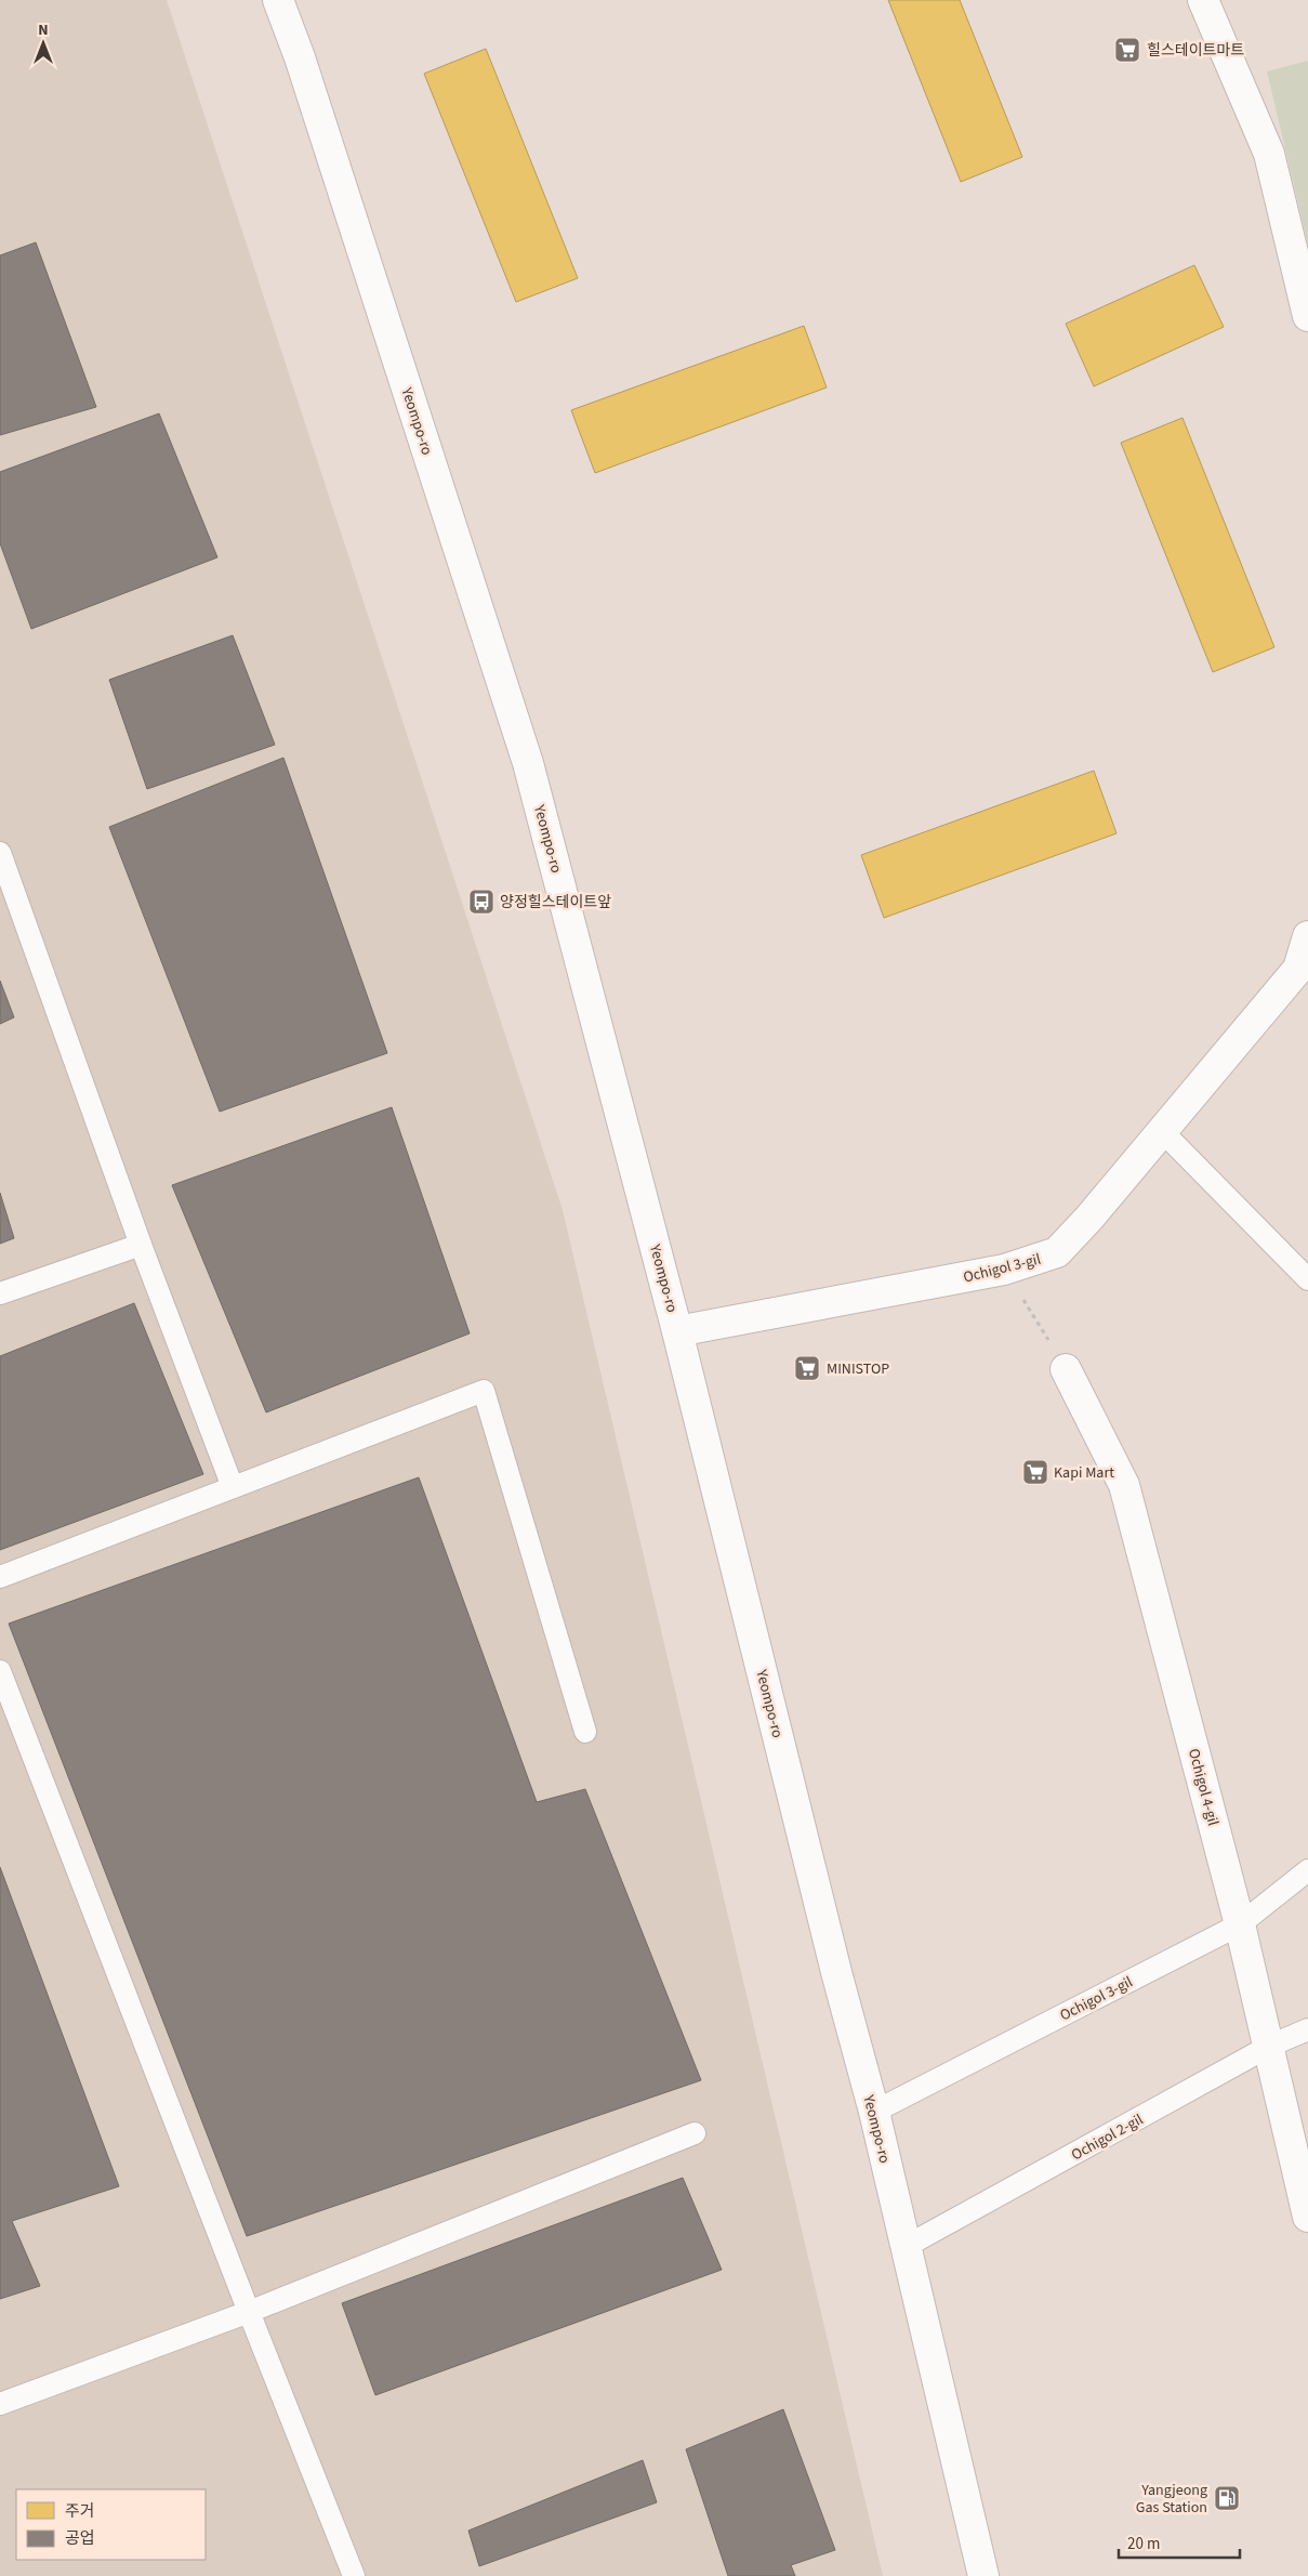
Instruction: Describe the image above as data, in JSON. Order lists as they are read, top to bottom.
{
  "streets": {
    "main road": ["Yeompo-ro", "Ochigol 3-gil", "Ochigol 4-gil"],
    "lane": ["Ochigol 2-gil"]
  },
  "crossings": [
    ["Yeompo-ro", "Ochigol 3-gil"],
    ["Yeompo-ro", "Ochigol 2-gil"],
    ["Ochigol 3-gil", "Ochigol 4-gil"],
    ["Ochigol 4-gil", "Ochigol 2-gil"]
  ],
  "places": {
    "supermarket": ["힐스테이트마트", "MINISTOP", "Kapi Mart"],
    "bus stop": ["양정힐스테이트앞"],
    "fuel station": ["Yangjeong Gas Station"]
  },
  "legend": ["주거", "공업"],
  "scale_bar": "20 m",
  "north": "top"
}
